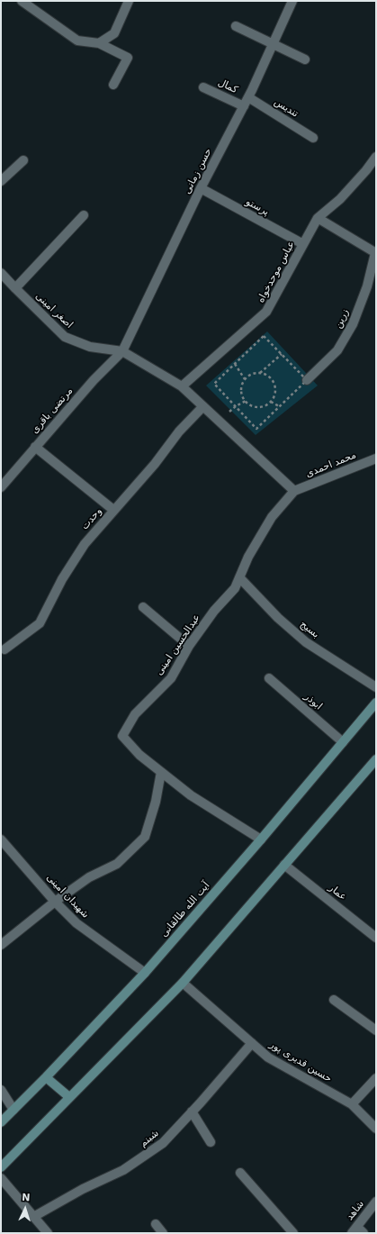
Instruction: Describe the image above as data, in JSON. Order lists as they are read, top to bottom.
{
  "streets": {
    "main road": ["آیت الله طالقانی"],
    "street": [
      "کمال",
      "تندیس",
      "حسن زمانی",
      "پرستو",
      "عباس موحدخواه",
      "اصغر امینی",
      "زرین",
      "مرتضی باقری",
      "محمد احمدی",
      "وحدت",
      "بسیج",
      "عبدالحسین امینی",
      "ابوذر",
      "عمار",
      "شهیدان امینی",
      "حسین قدیری پور",
      "شبنم",
      "شاهد"
    ]
  },
  "crossings": [
    ["کمال", "حسن زمانی"],
    ["تندیس", "حسن زمانی"],
    ["حسن زمانی", "پرستو"],
    ["حسن زمانی", "اصغر امینی"],
    ["حسن زمانی", "مرتضی باقری"],
    ["پرستو", "عباس موحدخواه"],
    ["اصغر امینی", "مرتضی باقری"],
    ["محمد احمدی", "عبدالحسین امینی"],
    ["بسیج", "عبدالحسین امینی"],
    ["عبدالحسین امینی", "آیت الله طالقانی"],
    ["ابوذر", "آیت الله طالقانی"],
    ["شهیدان امینی", "آیت الله طالقانی"],
    ["حسین قدیری پور", "شبنم"]
  ],
  "north": "top"
}
